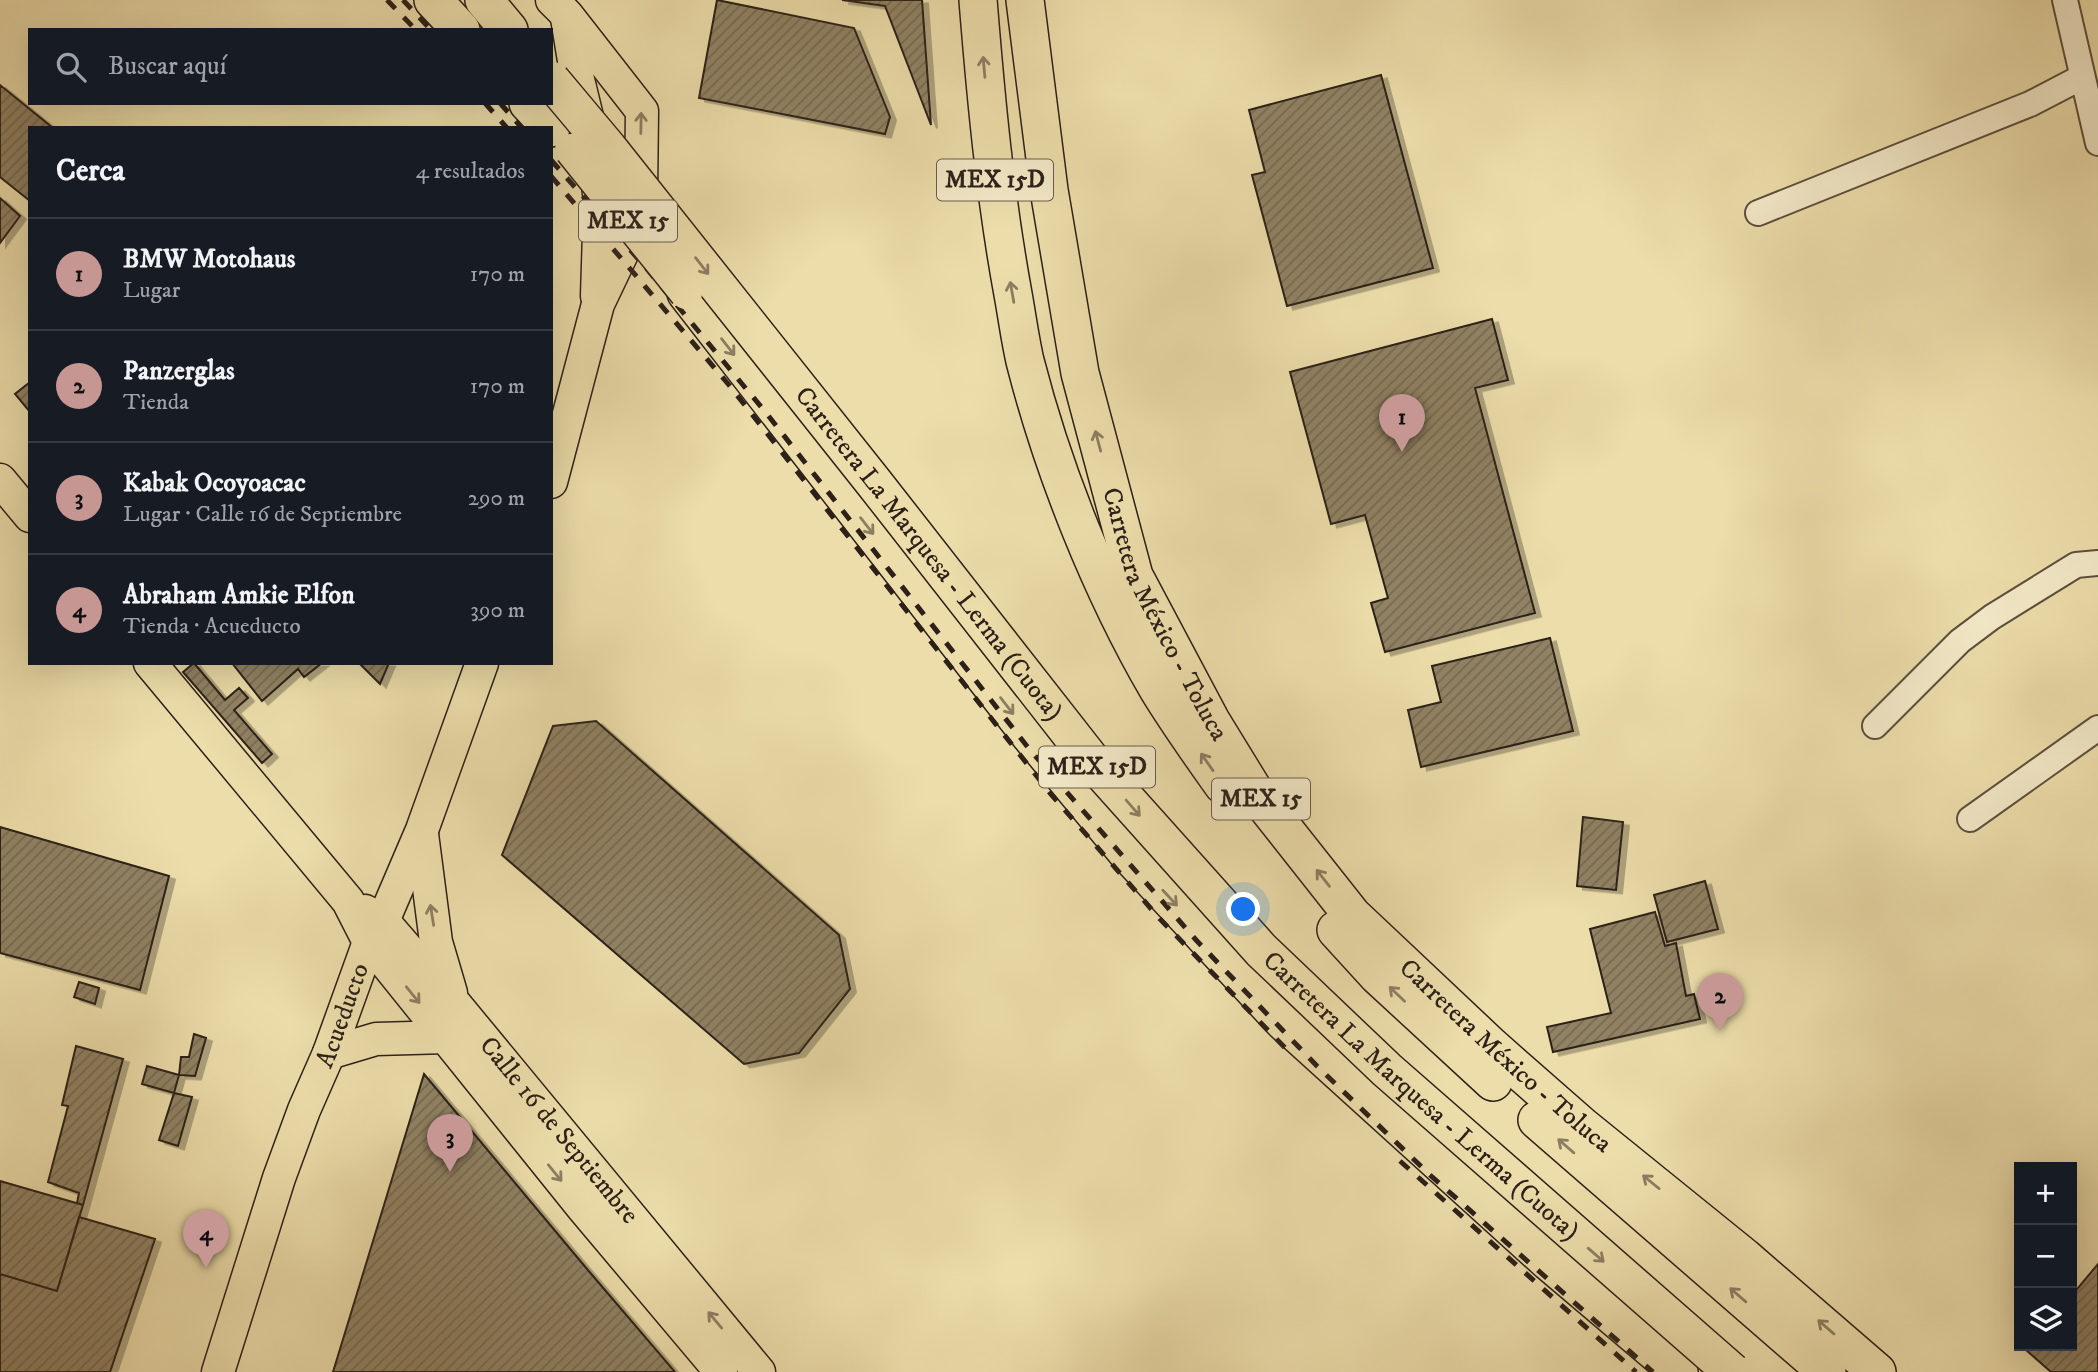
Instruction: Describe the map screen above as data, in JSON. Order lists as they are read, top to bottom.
{
  "streets": {
    "highway": [
      "MEX 15D",
      "MEX 15",
      "Carretera La Marquesa - Lerma (Cuota)",
      "Carretera México - Toluca"
    ],
    "main road": ["Acueducto", "Calle 16 de Septiembre"]
  },
  "crossings": [
    ["Acueducto", "Calle 16 de Septiembre"]
  ],
  "page": {
    "search": "Buscar aquí",
    "heading": ["Cerca", "4 resultados"],
    "list": [
      {
        "mark": "1",
        "name": "BMW Motohaus",
        "note": "Lugar",
        "value": "170 m"
      },
      {
        "mark": "2",
        "name": "Panzerglas",
        "note": "Tienda",
        "value": "170 m"
      },
      {
        "mark": "3",
        "name": "Kabak Ocoyoacac",
        "note": "Lugar · Calle 16 de Septiembre",
        "value": "290 m"
      },
      {
        "mark": "4",
        "name": "Abraham Amkie Elfon",
        "note": "Tienda · Acueducto",
        "value": "390 m"
      }
    ],
    "pins": [
      "1",
      "2",
      "3",
      "4"
    ],
    "map_buttons": ["+", "−"]
  }
}
